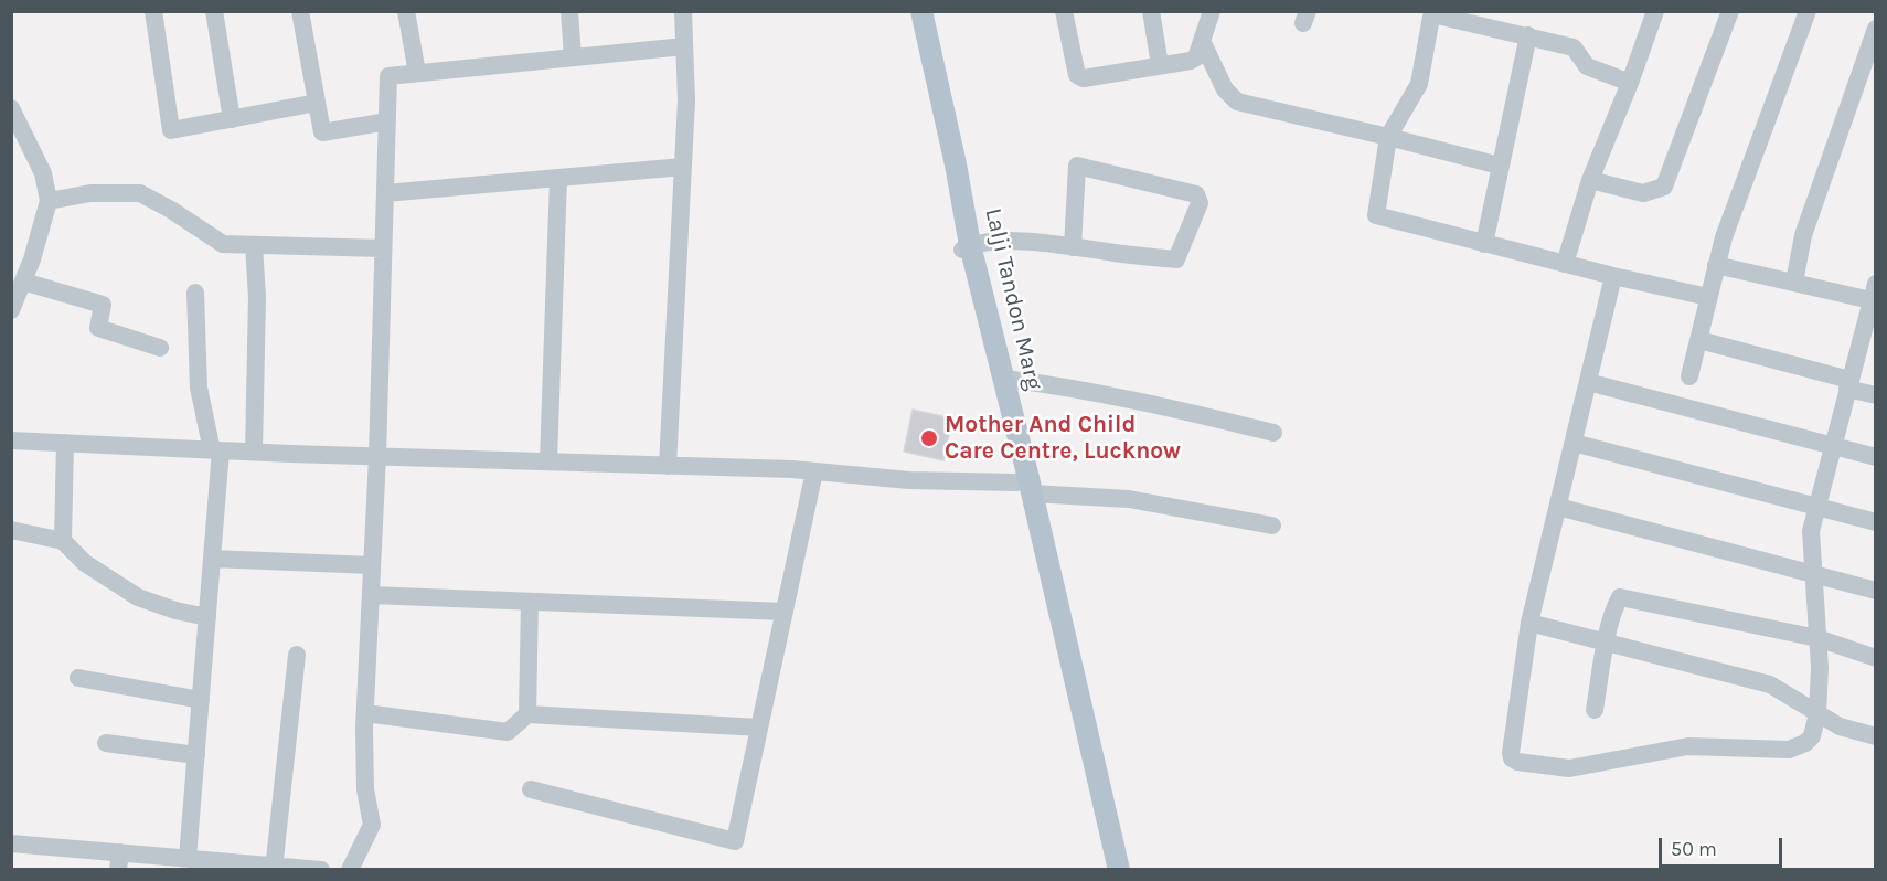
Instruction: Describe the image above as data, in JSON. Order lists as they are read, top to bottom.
{
  "streets": {
    "main road": ["Lalji Tandon Marg"]
  },
  "places": ["Mother And Child Care Centre, Lucknow"],
  "scale_bar": "50 m"
}
